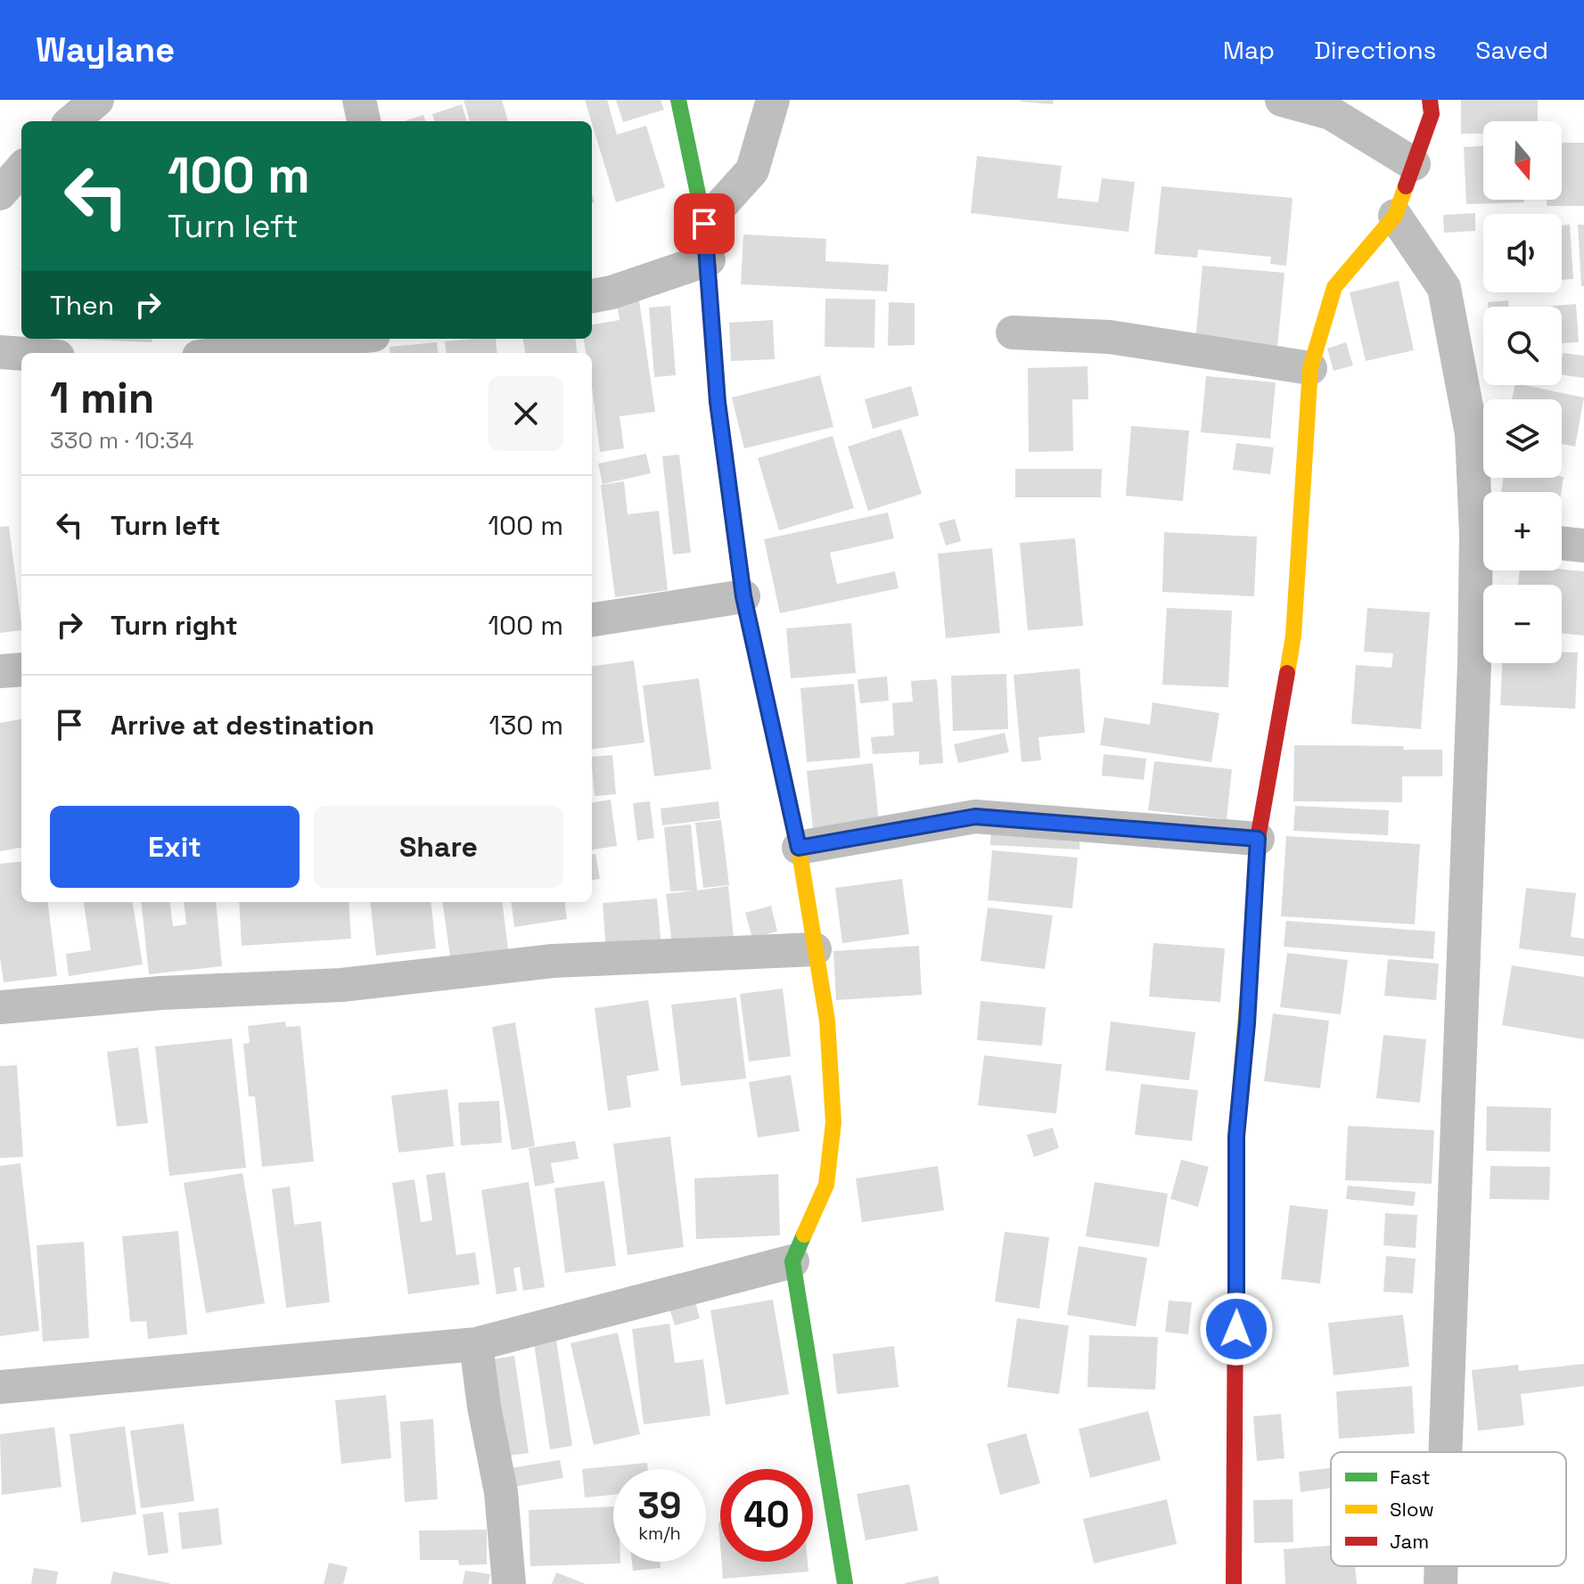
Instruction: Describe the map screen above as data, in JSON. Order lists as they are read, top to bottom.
{
  "legend": ["Fast", "Slow", "Jam"],
  "north": "bottom",
  "page": {
    "header": "Waylane",
    "nav": ["Map", "Directions", "Saved"],
    "map_buttons": ["+", "−"],
    "turn": ["100 m", "Turn left"],
    "then": "Then",
    "heading": ["1 min", "330 m · 10:34"],
    "list": [
      {
        "name": "Turn left",
        "value": "100 m"
      },
      {
        "name": "Turn right",
        "value": "100 m"
      },
      {
        "name": "Arrive at destination",
        "value": "130 m"
      }
    ],
    "buttons": ["Exit", "Share"],
    "speed": "39 km/h",
    "limit": "40"
  }
}
